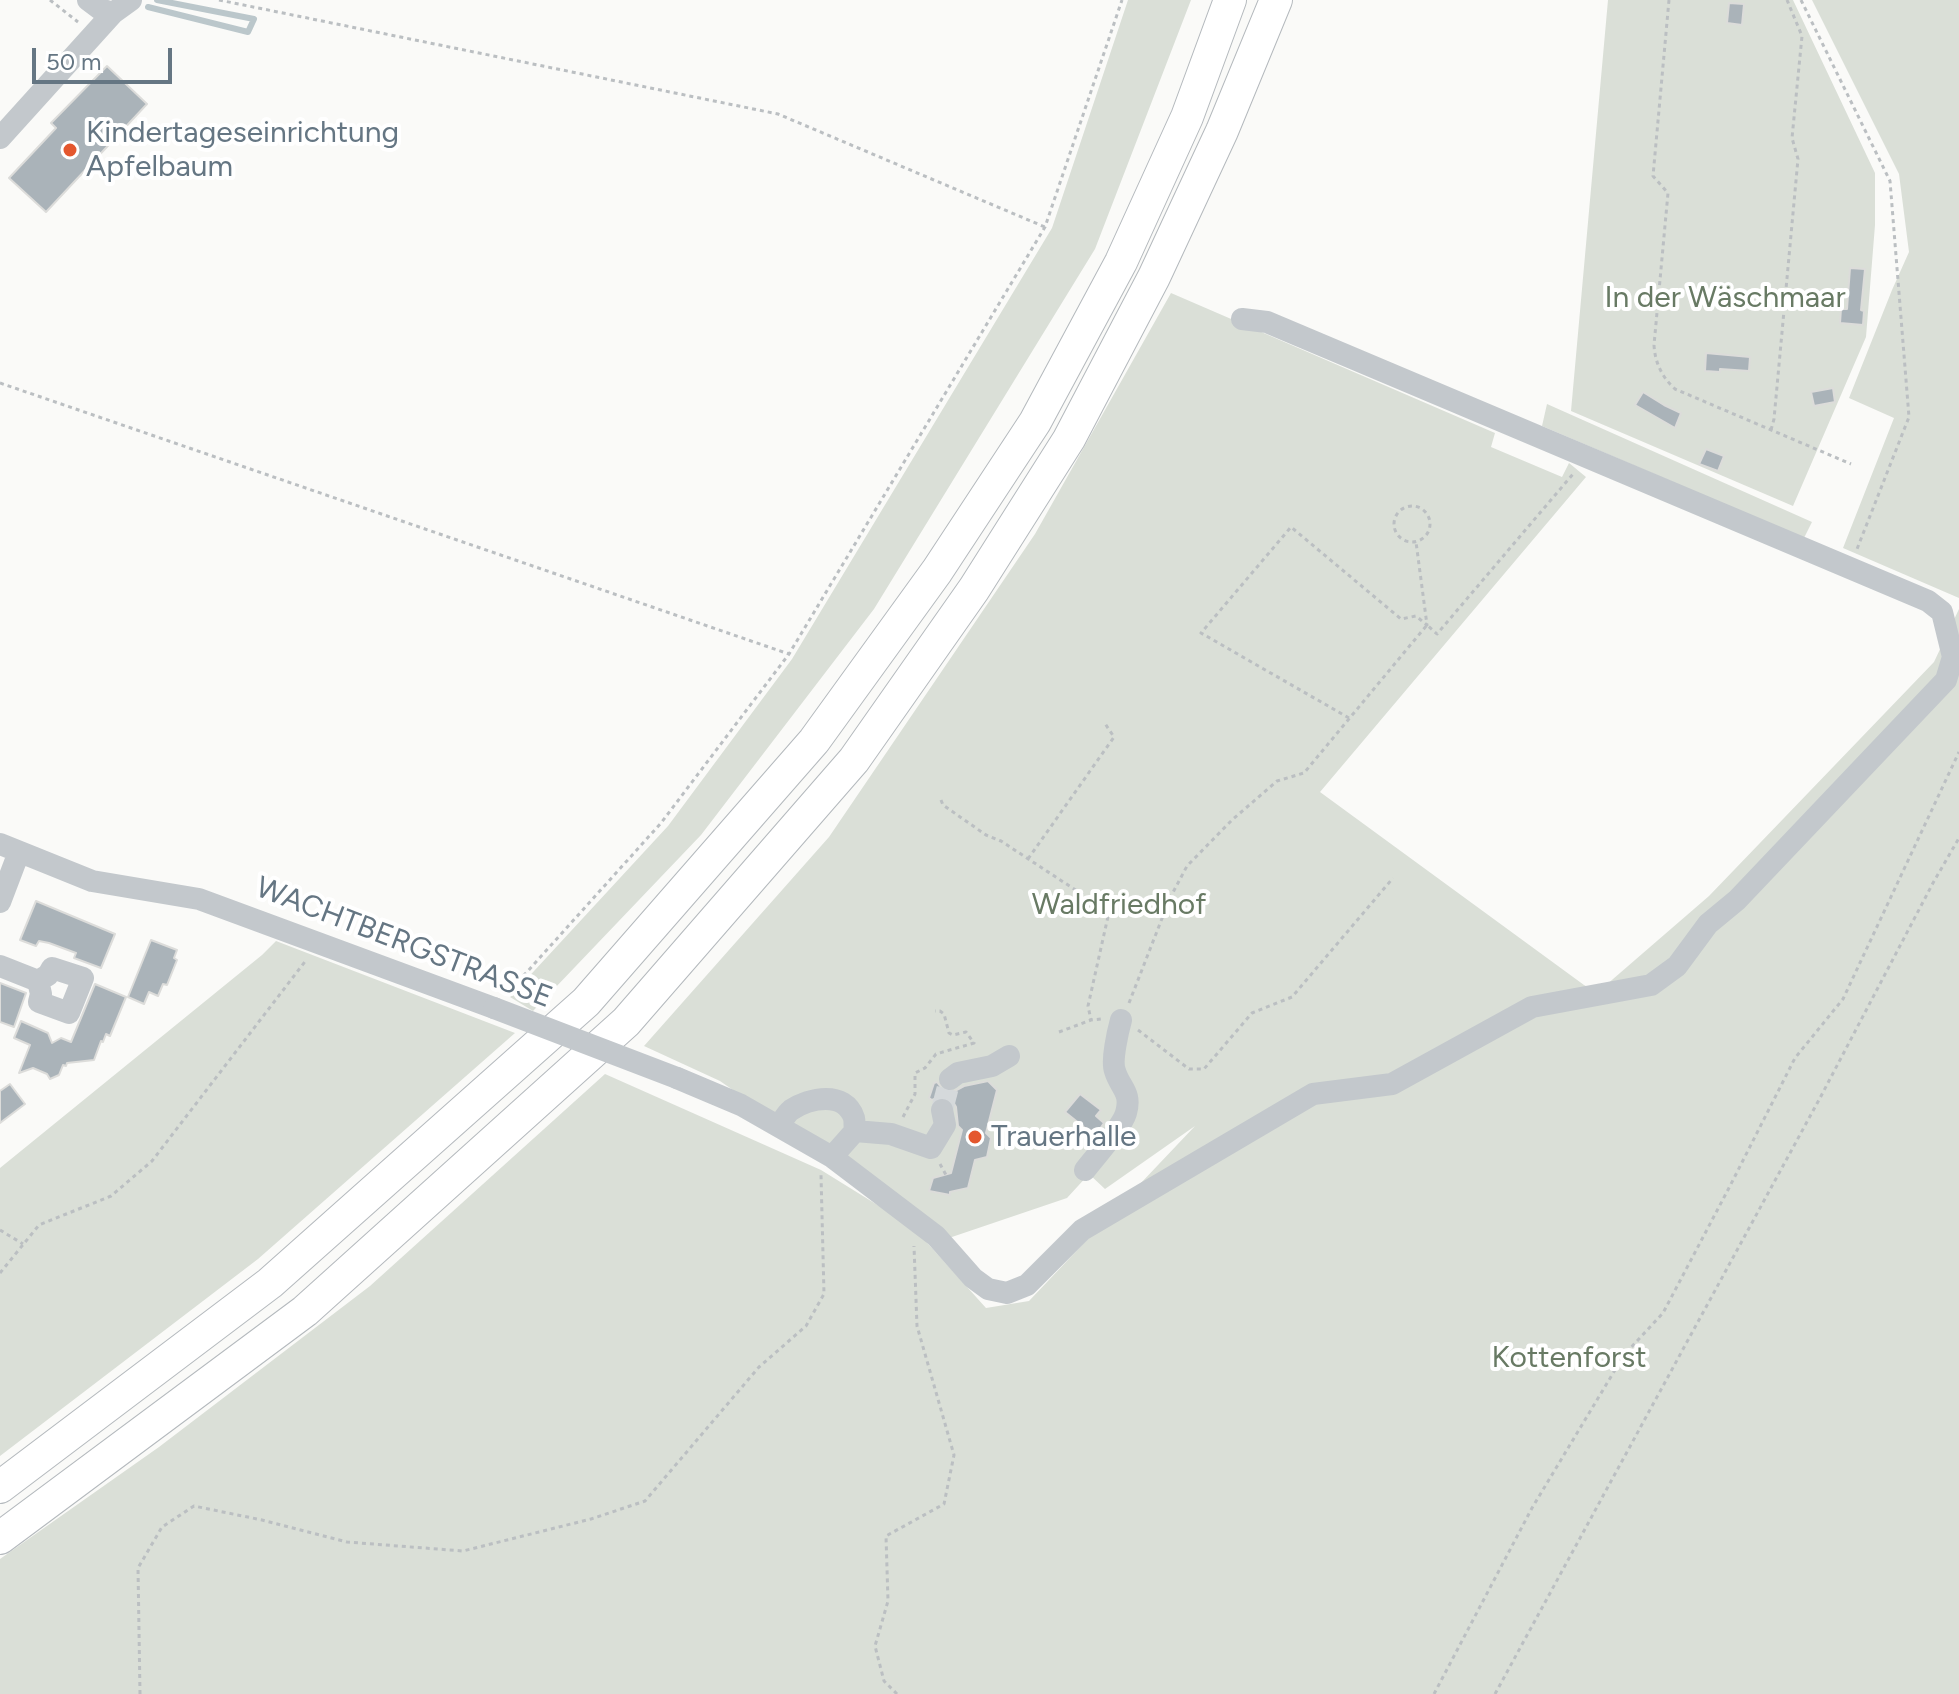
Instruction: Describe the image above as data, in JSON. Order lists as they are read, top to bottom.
{
  "streets": {
    "street": ["WACHTBERGSTRASSE"]
  },
  "parks": ["In der Wäschmaar", "Waldfriedhof", "Kottenforst"],
  "places": ["Kindertageseinrichtung Apfelbaum", "Trauerhalle"],
  "scale_bar": "50 m"
}
